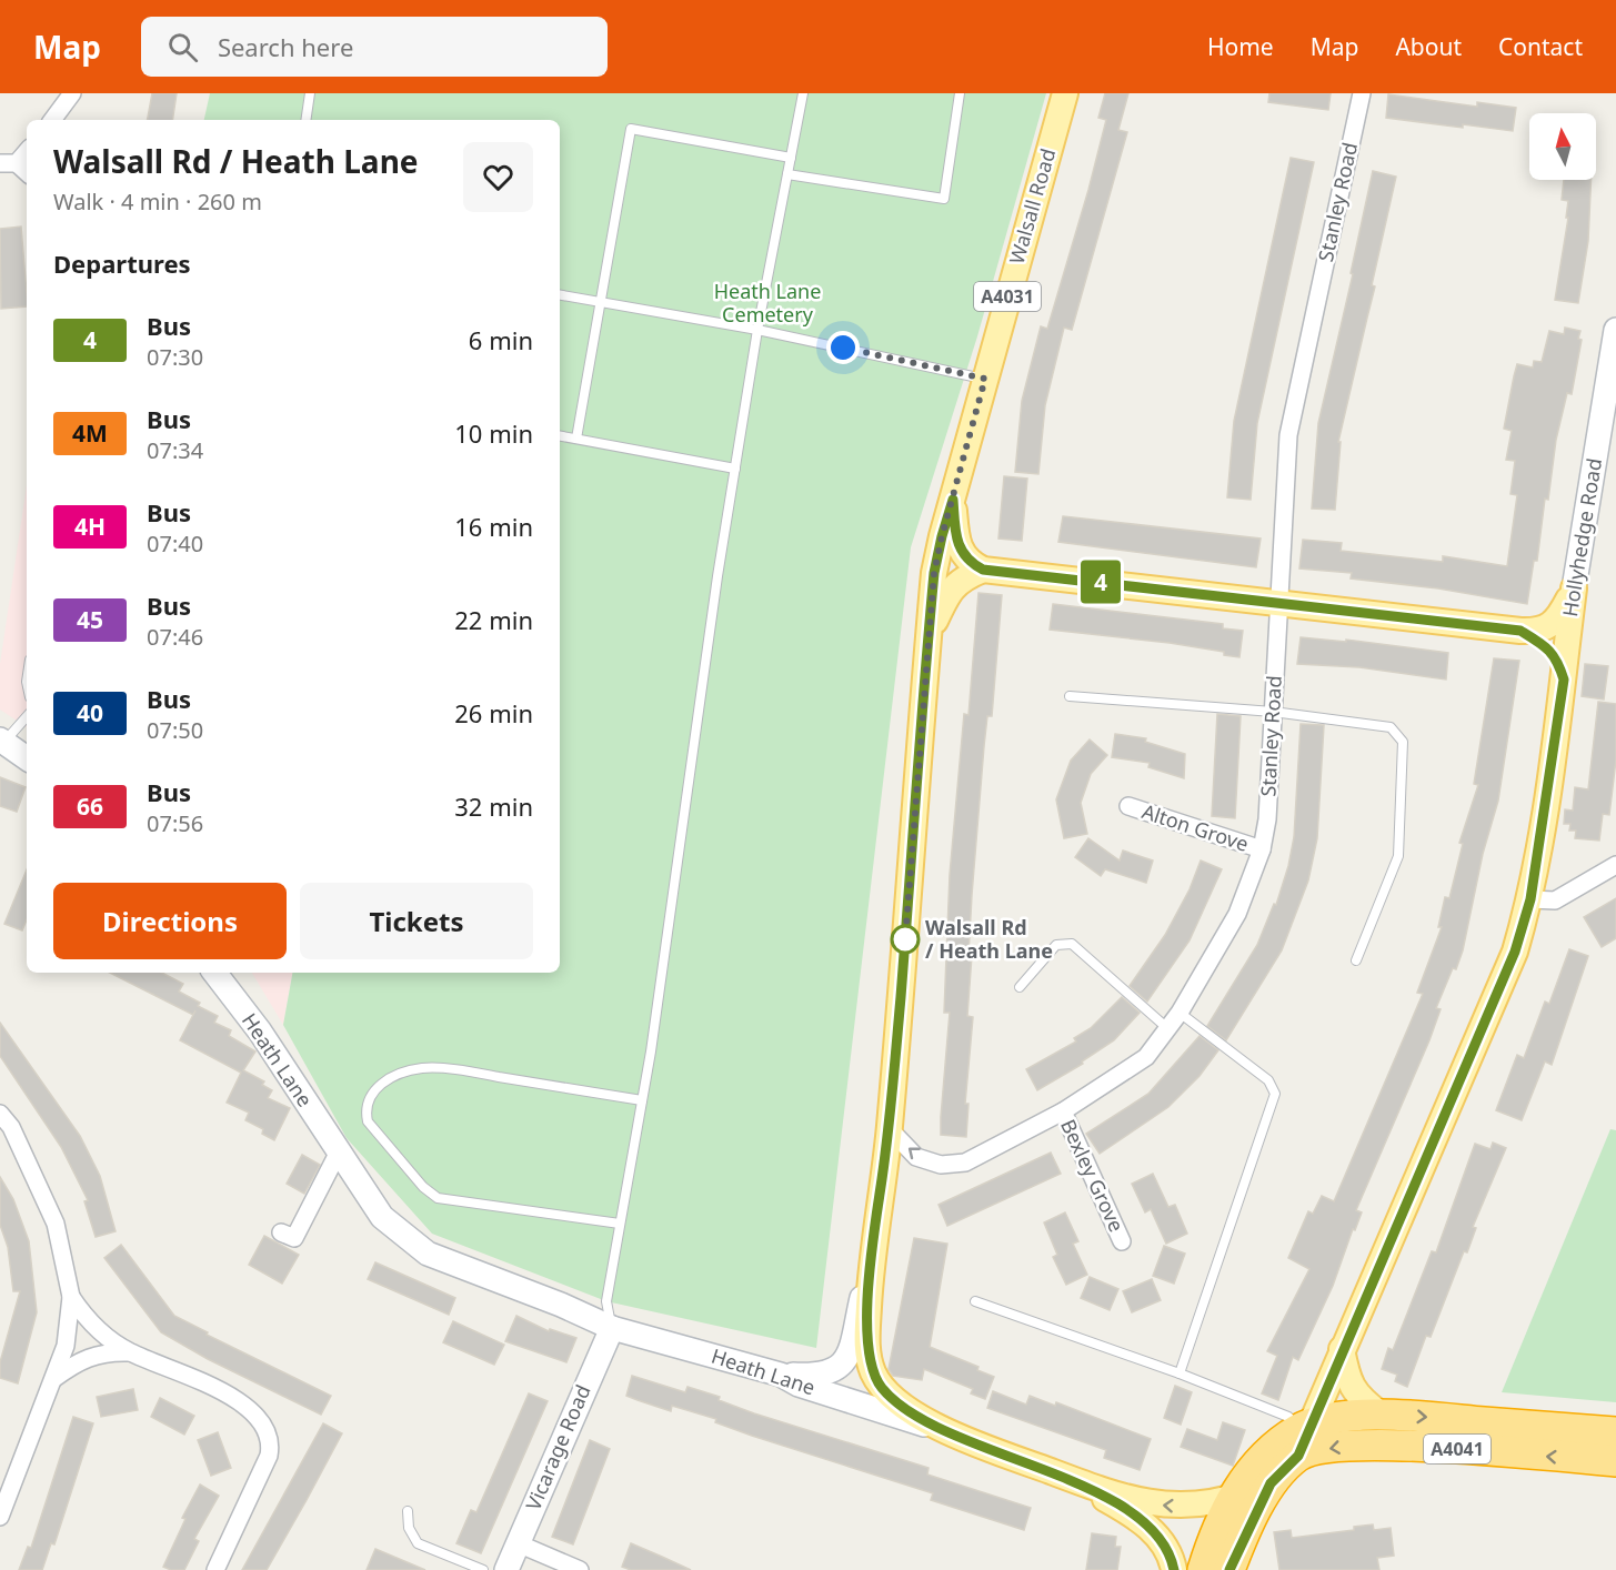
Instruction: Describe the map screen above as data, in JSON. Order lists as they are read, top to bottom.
{
  "streets": {
    "highway": ["A4031", "A4041"],
    "main road": ["Walsall Road", "Hollyhedge Road", "Heath Lane"],
    "street": [
      "Stanley Road",
      "Alton Grove",
      "Bexley Grove",
      "Vicarage Road"
    ]
  },
  "crossings": [
    ["Stanley Road", "Walsall Road"],
    ["Stanley Road", "Alton Grove"],
    ["Stanley Road", "Bexley Grove"],
    ["Walsall Road", "A4031"],
    ["Walsall Road", "Heath Lane"],
    ["A4031", "Hollyhedge Road"],
    ["A4031", "Heath Lane"],
    ["A4031", "A4041"],
    ["Hollyhedge Road", "A4041"],
    ["Heath Lane", "Vicarage Road"]
  ],
  "parks": ["Heath Lane Cemetery"],
  "places": ["Walsall Rd / Heath Lane"],
  "lines": ["bus line 4"],
  "north": "top",
  "page": {
    "header": "Map",
    "search": "Search here",
    "nav": [
      "Home",
      "Map",
      "About",
      "Contact"
    ],
    "on_map": "4",
    "heading": [
      ["Walsall Rd / Heath Lane", "Walk · 4 min · 260 m"],
      "Departures"
    ],
    "list": [
      {
        "mark": "4",
        "name": "Bus",
        "note": "07:30",
        "value": "6 min"
      },
      {
        "mark": "4M",
        "name": "Bus",
        "note": "07:34",
        "value": "10 min"
      },
      {
        "mark": "4H",
        "name": "Bus",
        "note": "07:40",
        "value": "16 min"
      },
      {
        "mark": "45",
        "name": "Bus",
        "note": "07:46",
        "value": "22 min"
      },
      {
        "mark": "40",
        "name": "Bus",
        "note": "07:50",
        "value": "26 min"
      },
      {
        "mark": "66",
        "name": "Bus",
        "note": "07:56",
        "value": "32 min"
      }
    ],
    "buttons": ["Directions", "Tickets"]
  }
}
